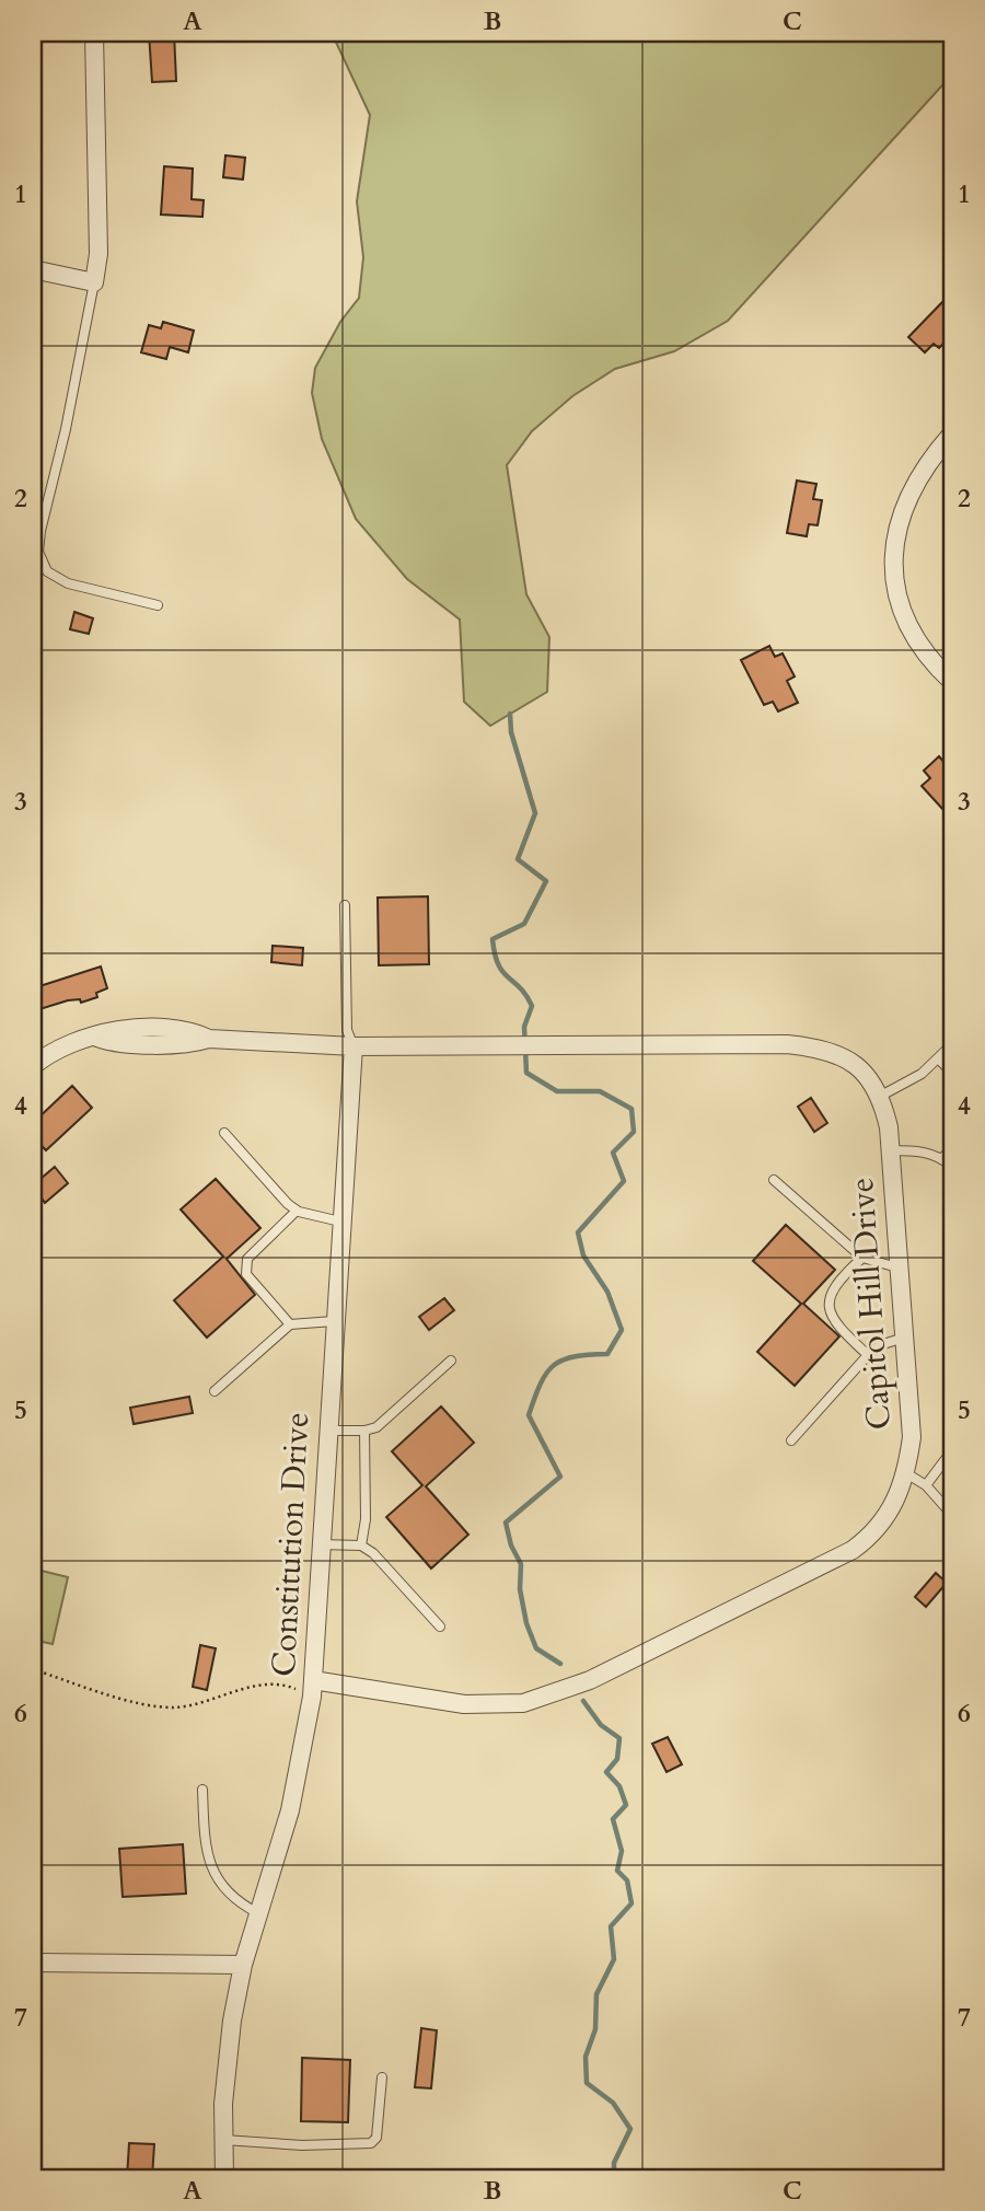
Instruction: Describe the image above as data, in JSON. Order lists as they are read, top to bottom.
{
  "streets": {
    "street": ["Capitol Hill Drive", "Constitution Drive"]
  },
  "crossings": [
    ["Capitol Hill Drive", "Constitution Drive"]
  ],
  "grid": {
    "columns": ["A", "B", "C"],
    "rows": [
      "1",
      "2",
      "3",
      "4",
      "5",
      "6",
      "7"
    ]
  }
}
